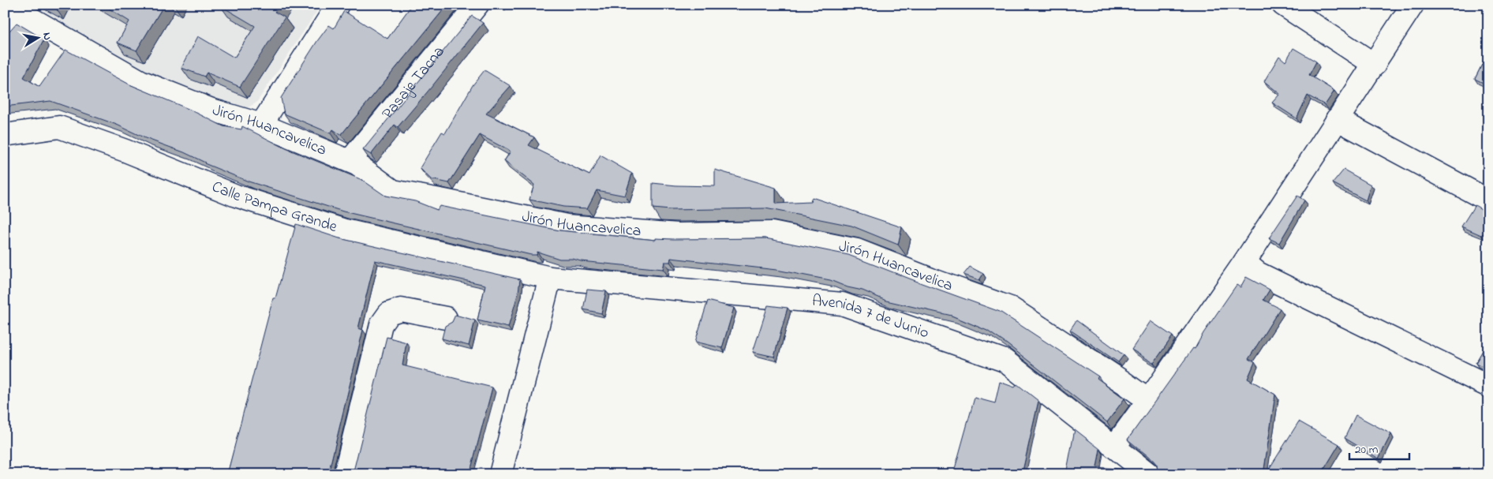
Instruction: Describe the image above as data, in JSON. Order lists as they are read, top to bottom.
{
  "streets": {
    "street": [
      "Pasaje Tacna",
      "Jirón Huancavelica",
      "Calle Pampa Grande",
      "Avenida 7 de Junio"
    ]
  },
  "crossings": [
    ["Pasaje Tacna", "Jirón Huancavelica"],
    ["Calle Pampa Grande", "Avenida 7 de Junio"]
  ],
  "scale_bar": "20 m",
  "north": "right"
}
